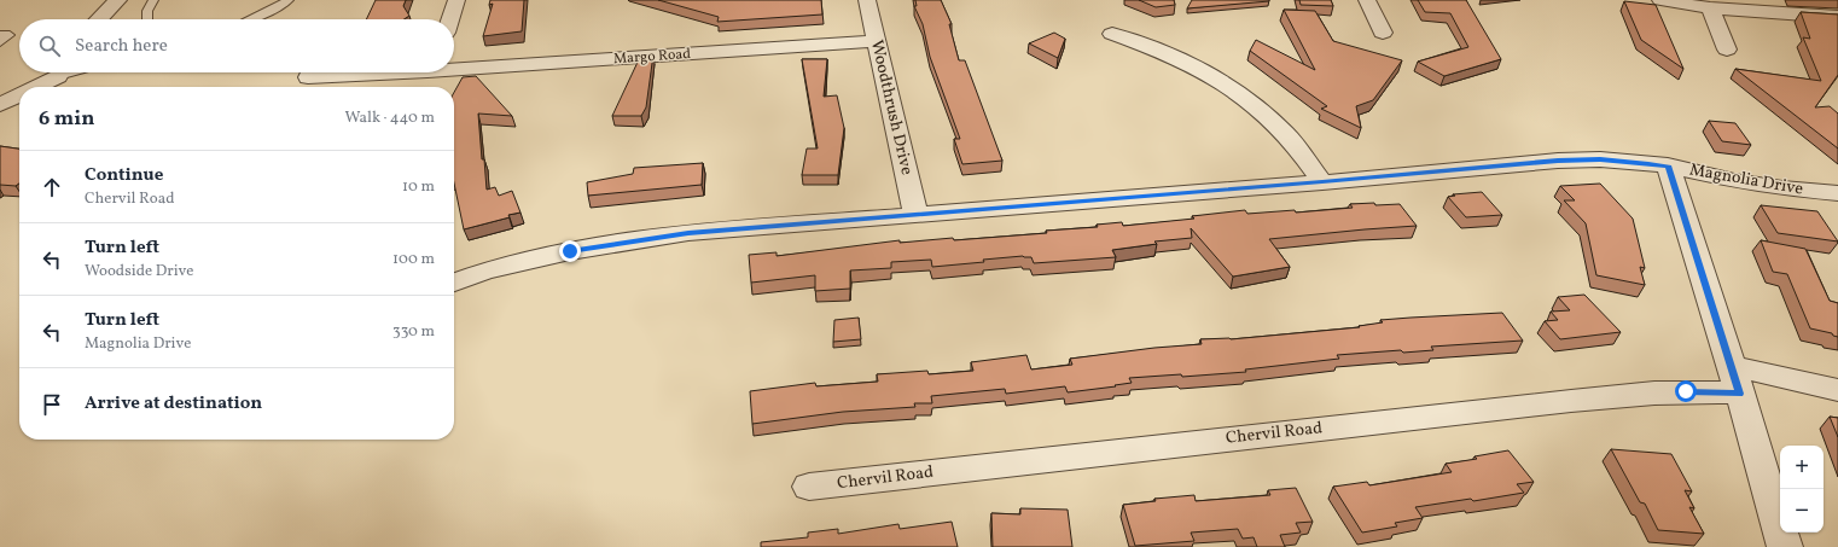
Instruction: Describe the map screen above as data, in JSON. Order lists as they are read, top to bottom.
{
  "streets": {
    "street": [
      "Margo Road",
      "Woodthrush Drive",
      "Magnolia Drive",
      "Chervil Road"
    ]
  },
  "crossings": [
    ["Margo Road", "Woodthrush Drive"],
    ["Woodthrush Drive", "Magnolia Drive"]
  ],
  "page": {
    "search": "Search here",
    "heading": ["6 min", "Walk · 440 m"],
    "list": [
      ["Continue", "Chervil Road", "10 m"],
      ["Turn left", "Woodside Drive", "100 m"],
      ["Turn left", "Magnolia Drive", "330 m"],
      "Arrive at destination"
    ],
    "map_buttons": ["+", "−"]
  }
}
